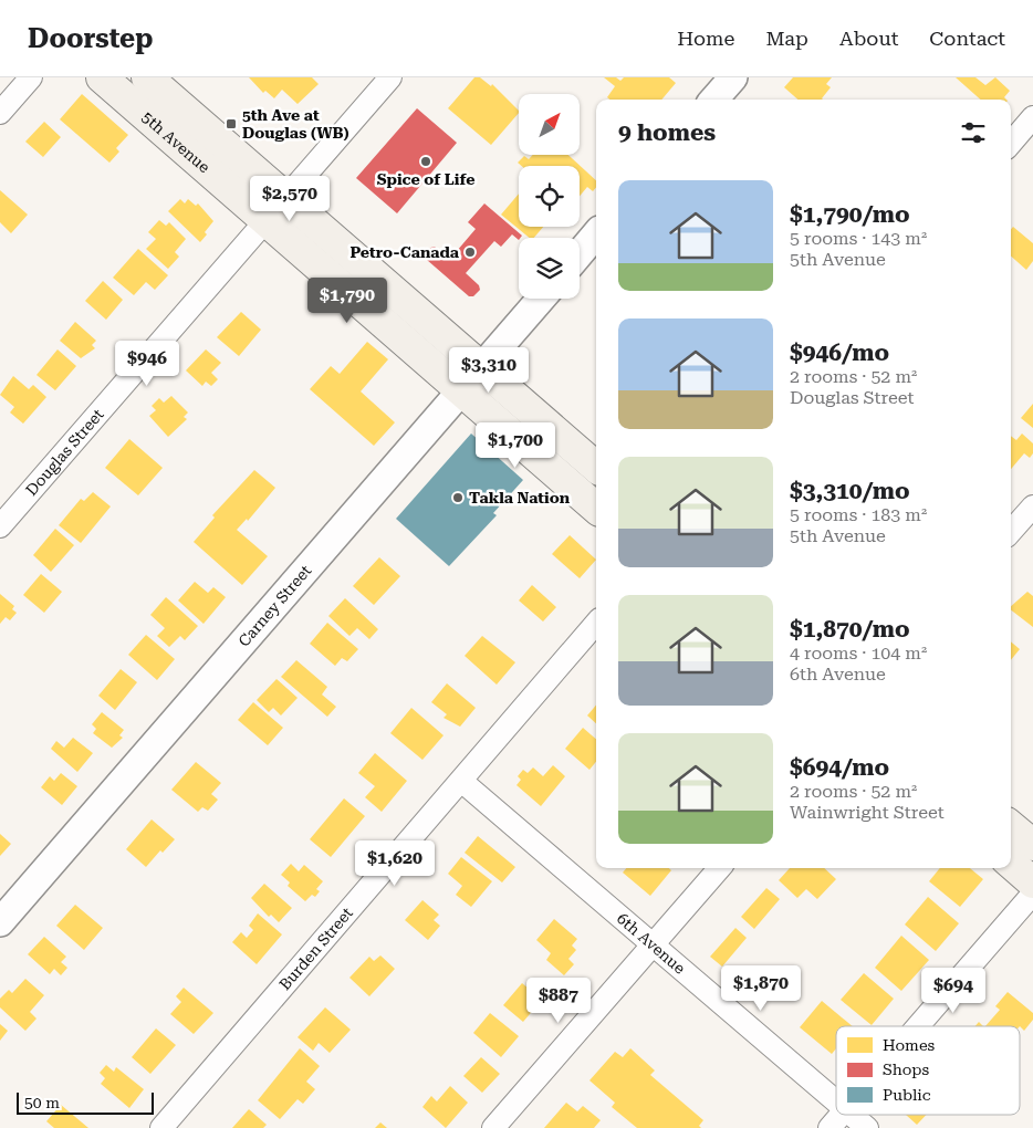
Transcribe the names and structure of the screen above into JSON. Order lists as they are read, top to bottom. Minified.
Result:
{"streets":{"main road":["5th Avenue"],"street":["Douglas Street","Carney Street","6th Avenue","Burden Street"]},"crossings":[["5th Avenue","Douglas Street"],["5th Avenue","Carney Street"],["6th Avenue","Burden Street"]],"places":{"transit":["5th Ave at Douglas (WB)"],"other":["Spice of Life","Petro-Canada","Takla Nation"]},"legend":["Homes","Shops","Public"],"scale_bar":"50 m","north":"top right","page":{"header":"Doorstep","nav":["Home","Map","About","Contact"],"heading":"9 homes","list":[{"name":"$1,790/mo","note":"5 rooms · 143 m² · 5th Avenue"},{"name":"$946/mo","note":"2 rooms · 52 m² · Douglas Street"},{"name":"$3,310/mo","note":"5 rooms · 183 m² · 5th Avenue"},{"name":"$1,870/mo","note":"4 rooms · 104 m² · 6th Avenue"},{"name":"$694/mo","note":"2 rooms · 52 m² · Wainwright Street"}],"price":["$2,570","$1,790","$946","$3,310","$1,700","$1,620","$1,870","$694","$887"],"scale":"50 m"}}
